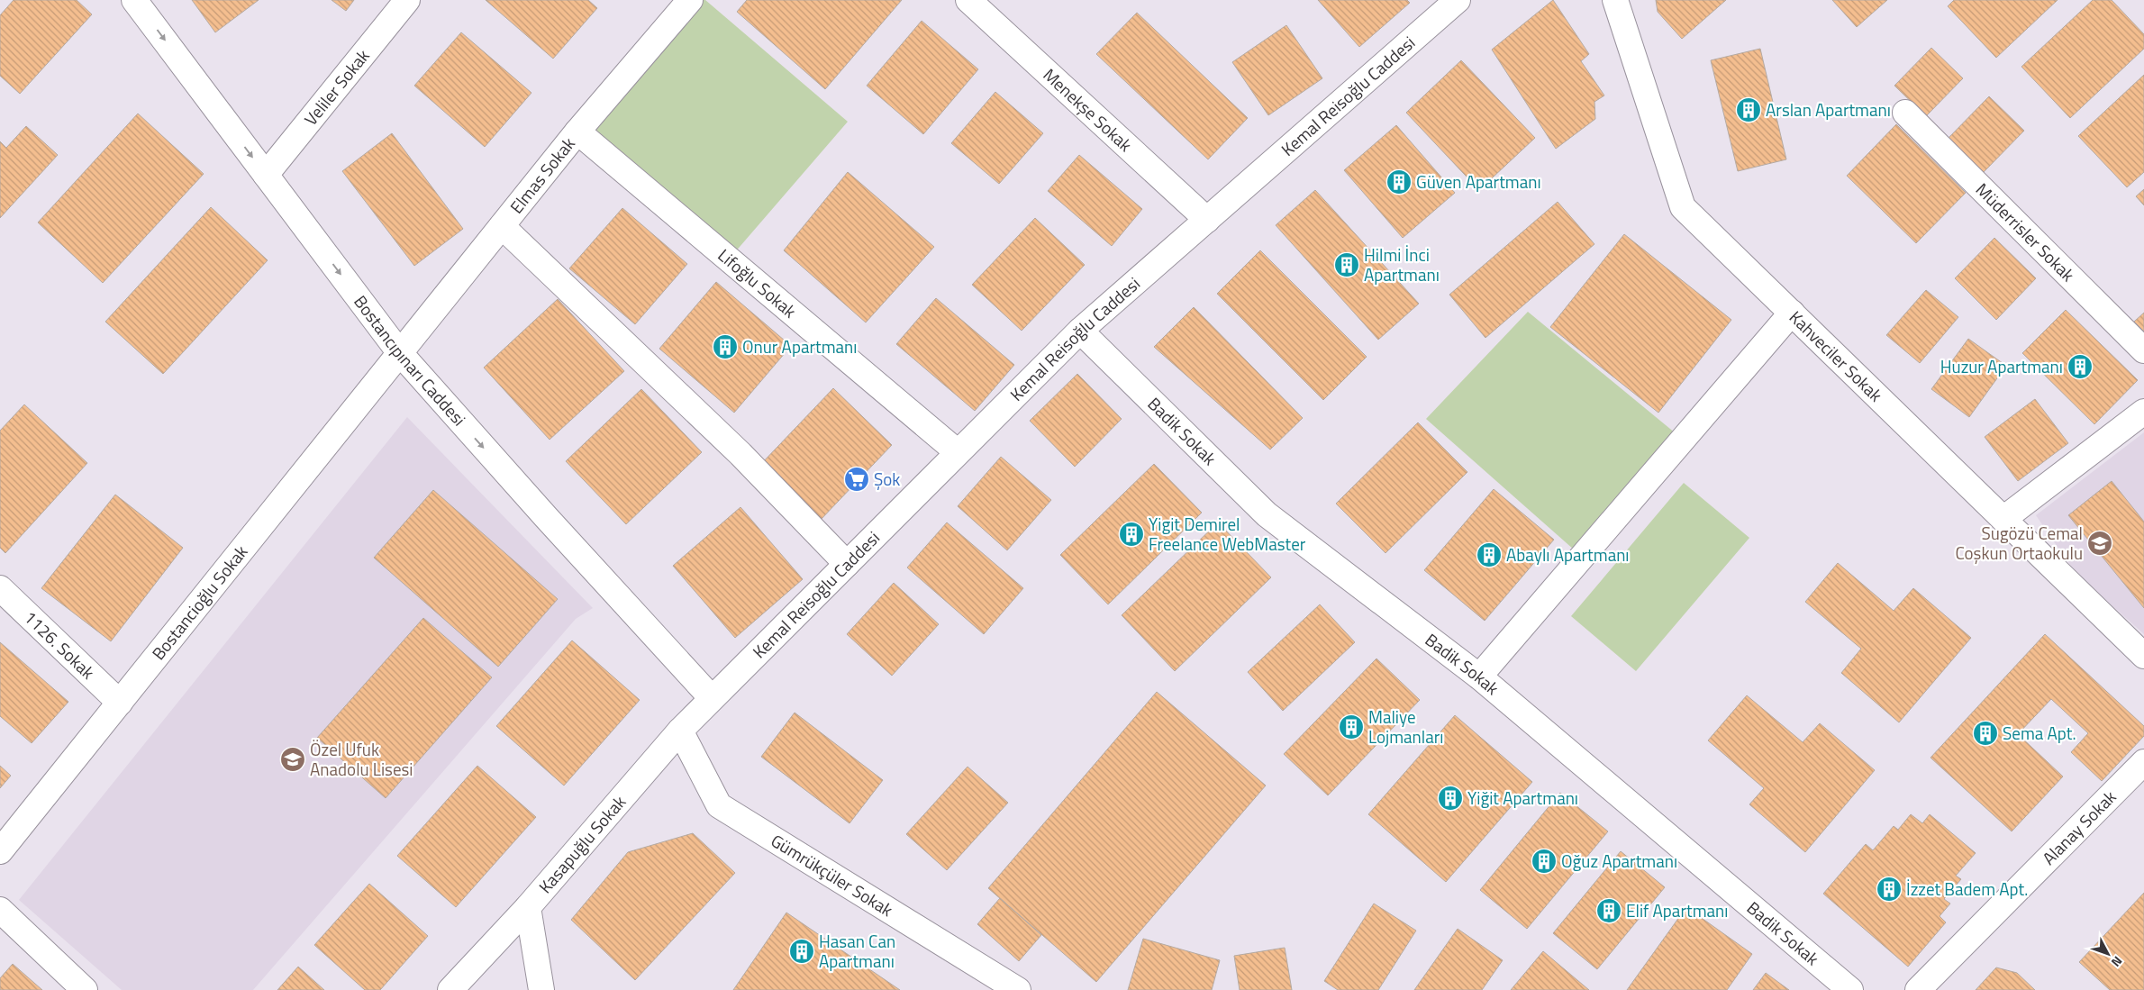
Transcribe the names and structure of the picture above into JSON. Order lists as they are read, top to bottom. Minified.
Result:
{"streets":{"street":["Veliler Sokak","Kemal Reisoğlu Caddesi","Menekşe Sokak","Elmas Sokak","Müderrisler Sokak","Lifoğlu Sokak","Kahveciler Sokak","Bostancıpınarı Caddesi","Badik Sokak","Bostancioğlu Sokak","1126. Sokak","Alanay Sokak","Kasapuğlu Sokak","Gümrükçüler Sokak"]},"crossings":[["Veliler Sokak","Bostancıpınarı Caddesi"],["Kemal Reisoğlu Caddesi","Menekşe Sokak"],["Kemal Reisoğlu Caddesi","Lifoğlu Sokak"],["Kemal Reisoğlu Caddesi","Bostancıpınarı Caddesi"],["Kemal Reisoğlu Caddesi","Badik Sokak"],["Kemal Reisoğlu Caddesi","Kasapuğlu Sokak"],["Elmas Sokak","Lifoğlu Sokak"],["Elmas Sokak","Bostancıpınarı Caddesi"],["Elmas Sokak","Bostancioğlu Sokak"],["Bostancıpınarı Caddesi","Bostancioğlu Sokak"],["Bostancıpınarı Caddesi","Kasapuğlu Sokak"],["Bostancioğlu Sokak","1126. Sokak"],["Kasapuğlu Sokak","Gümrükçüler Sokak"]],"places":{"building":["Arslan Apartmanı","Güven Apartmanı","Hilmi İnci Apartmanı","Onur Apartmanı","Huzur Apartmanı","Yigit Demirel Freelance WebMaster","Abaylı Apartmanı","Maliye Lojmanları","Sema Apt.","Yiğit Apartmanı","Oğuz Apartmanı","İzzet Badem Apt.","Elif Apartmanı","Hasan Can Apartmanı"],"supermarket":["Şok"],"school or university":["Sugözü Cemal Coşkun Ortaokulu","Özel Ufuk Anadolu Lisesi"]},"north":"bottom right"}
